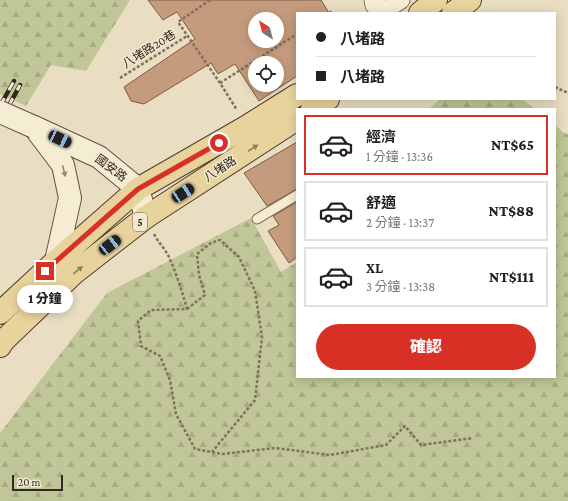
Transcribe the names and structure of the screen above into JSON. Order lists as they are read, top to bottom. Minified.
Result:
{"streets":{"main road":["八堵路","5"],"street":["國安路"],"path":["八堵路20巷"]},"crossings":[["八堵路20巷","八堵路"],["國安路","八堵路"]],"scale_bar":"20 m","north":"top left","page":{"banner":["八堵路","八堵路"],"list":[{"name":"經濟","note":"1 分鐘 · 13:36","value":"NT$65"},{"name":"舒適","note":"2 分鐘 · 13:37","value":"NT$88"},{"name":"XL","note":"3 分鐘 · 13:38","value":"NT$111"}],"bubble":"1 分鐘","buttons":"確認","scale":"20 m"}}
